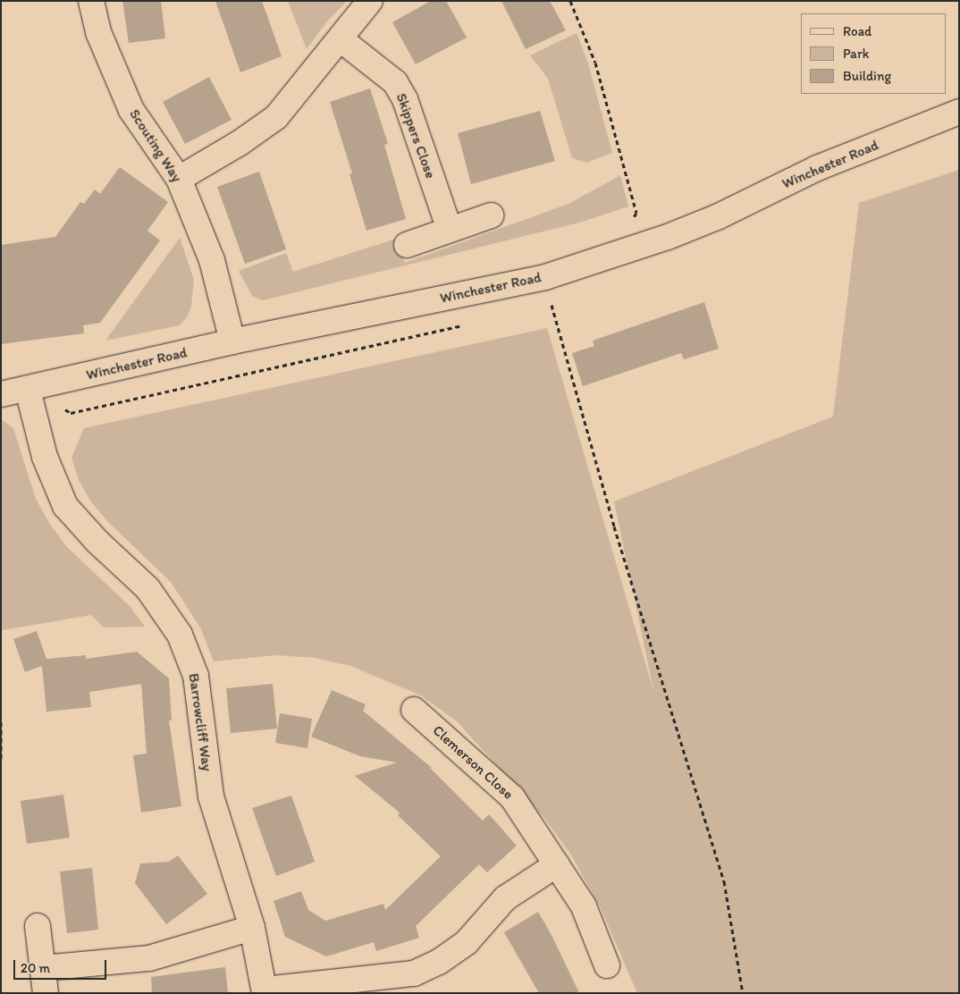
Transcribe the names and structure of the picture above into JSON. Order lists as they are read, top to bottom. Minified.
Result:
{"streets":{"street":["Skippers Close","Scouting Way","Winchester Road","Barrowcliff Way","Clemerson Close"]},"crossings":[["Scouting Way","Winchester Road"],["Winchester Road","Barrowcliff Way"]],"legend":["Road","Park","Building"],"scale_bar":"20 m"}
